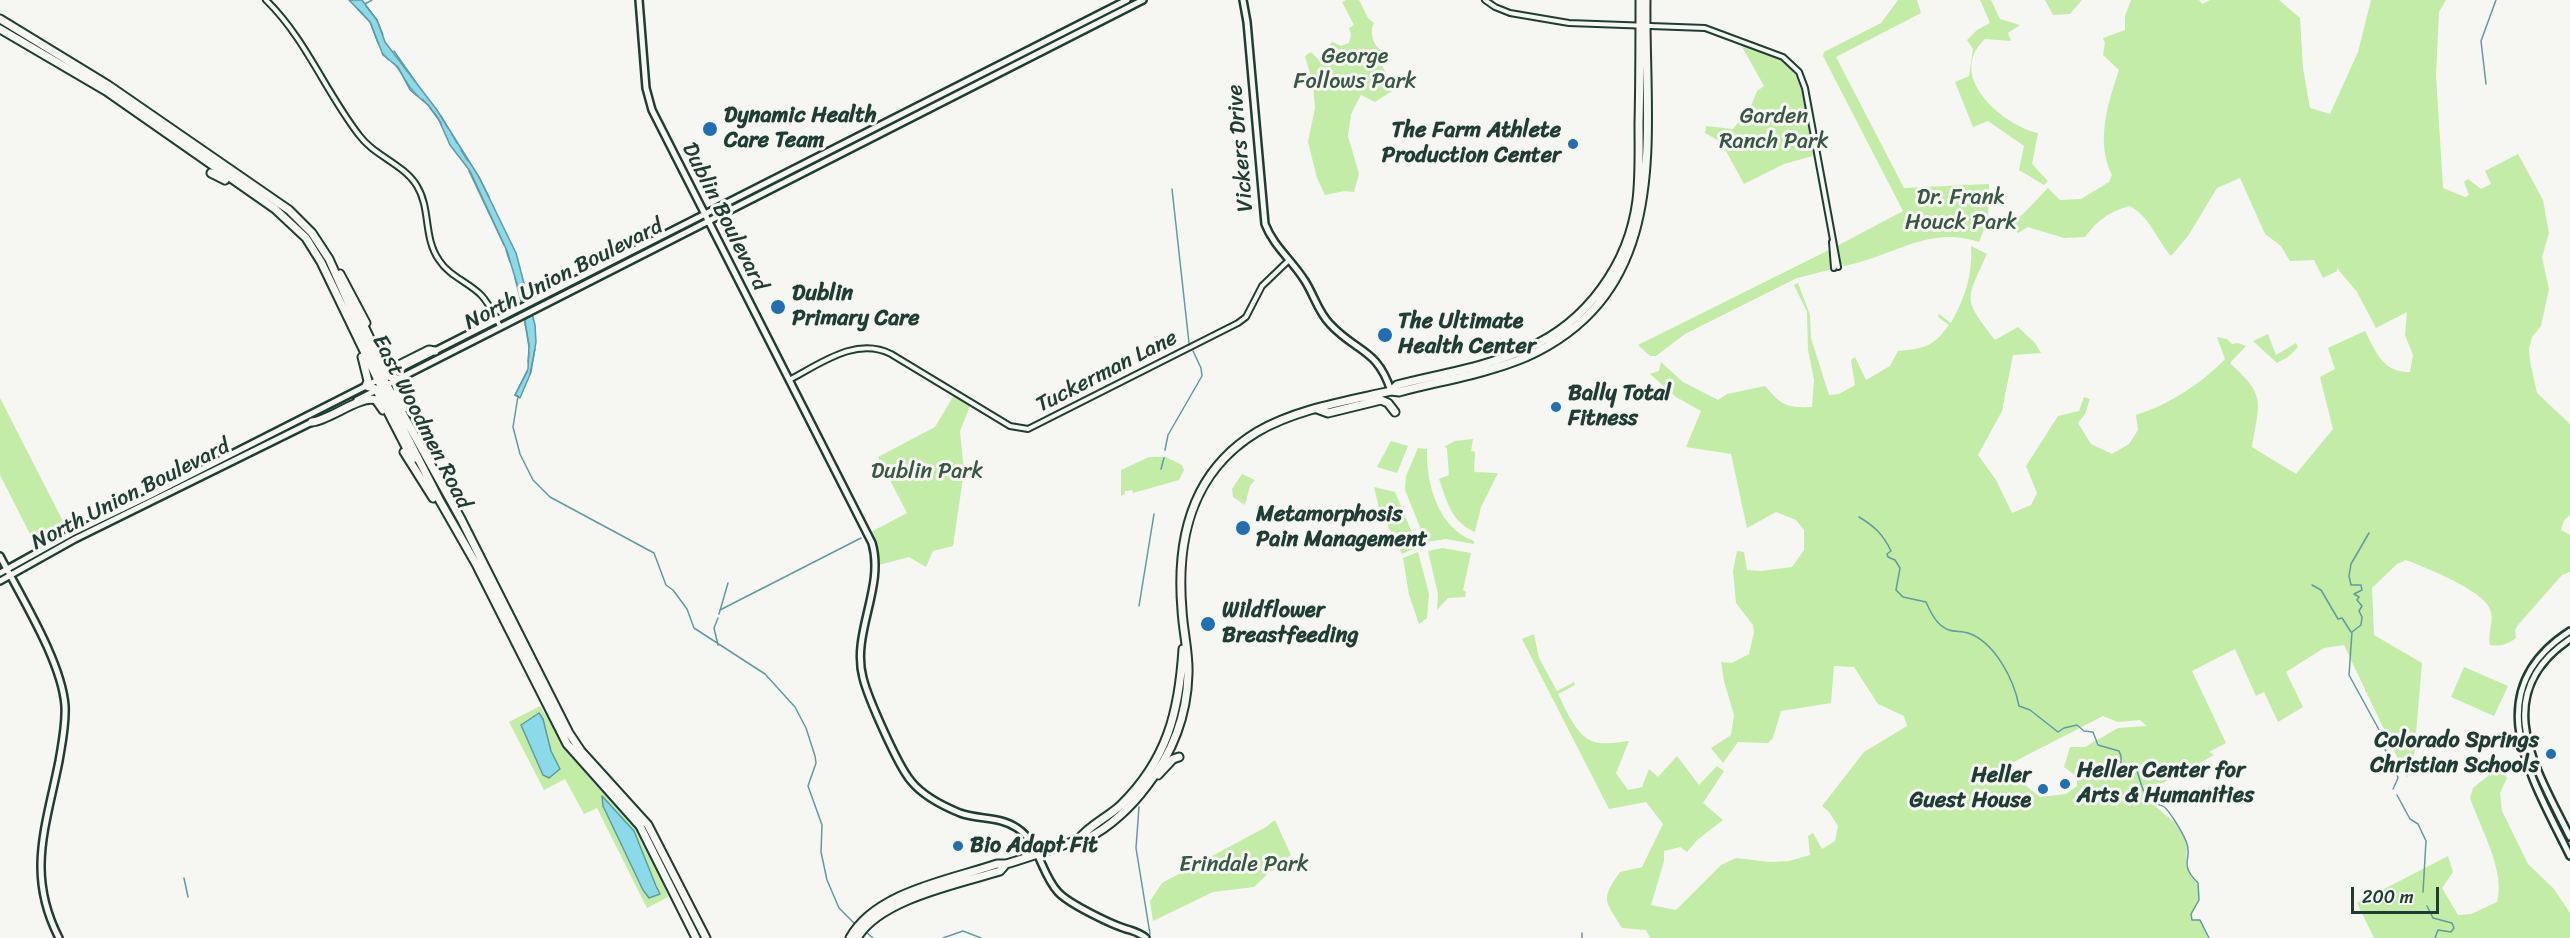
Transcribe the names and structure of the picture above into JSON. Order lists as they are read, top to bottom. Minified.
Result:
{"streets":{"highway":["East Woodmen Road"],"main road":["Vickers Drive","Dublin Boulevard","North Union Boulevard"],"street":["Tuckerman Lane"]},"crossings":[["Vickers Drive","Tuckerman Lane"],["Dublin Boulevard","North Union Boulevard"],["Dublin Boulevard","Tuckerman Lane"],["North Union Boulevard","East Woodmen Road"]],"parks":["George Follows Park","Garden Ranch Park","Dr. Frank Houck Park","Dublin Park","Erindale Park"],"places":["Dynamic Health Care Team","The Farm Athlete Production Center","Dublin Primary Care","The Ultimate Health Center","Bally Total Fitness","Metamorphosis Pain Management","Wildflower Breastfeeding","Colorado Springs Christian Schools","Heller Center for Arts & Humanities","Heller Guest House","Bio Adapt Fit"],"scale_bar":"200 m"}
